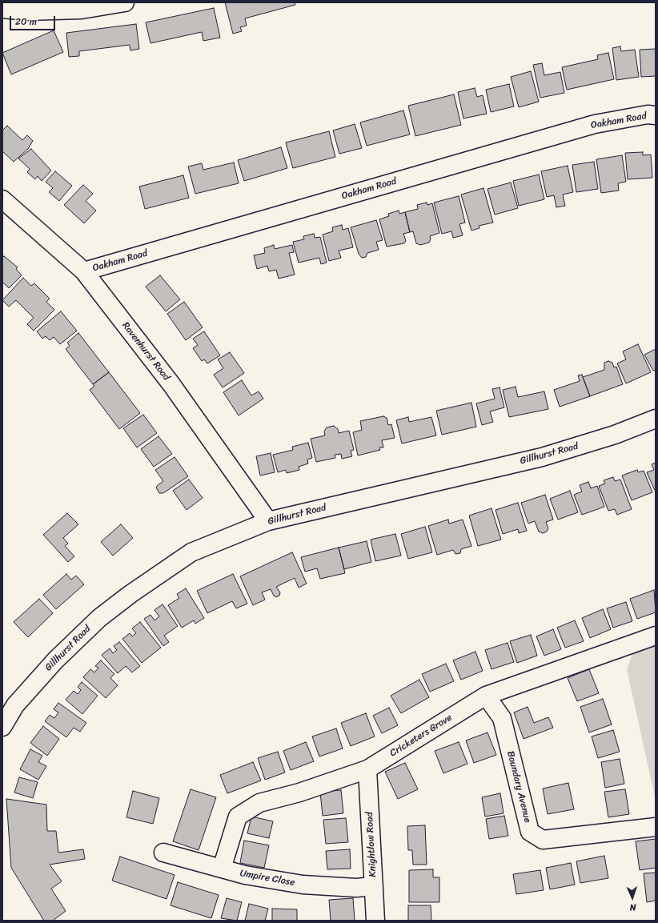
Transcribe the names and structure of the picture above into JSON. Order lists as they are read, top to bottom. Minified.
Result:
{"streets":{"street":["Oakham Road","Ravenhurst Road","Gillhurst Road","Cricketers Grove","Boundary Avenue","Knightlow Road","Umpire Close"]},"crossings":[["Oakham Road","Ravenhurst Road"],["Ravenhurst Road","Gillhurst Road"],["Cricketers Grove","Boundary Avenue"],["Cricketers Grove","Knightlow Road"],["Cricketers Grove","Umpire Close"],["Knightlow Road","Umpire Close"]],"scale_bar":"20 m","north":"bottom"}
